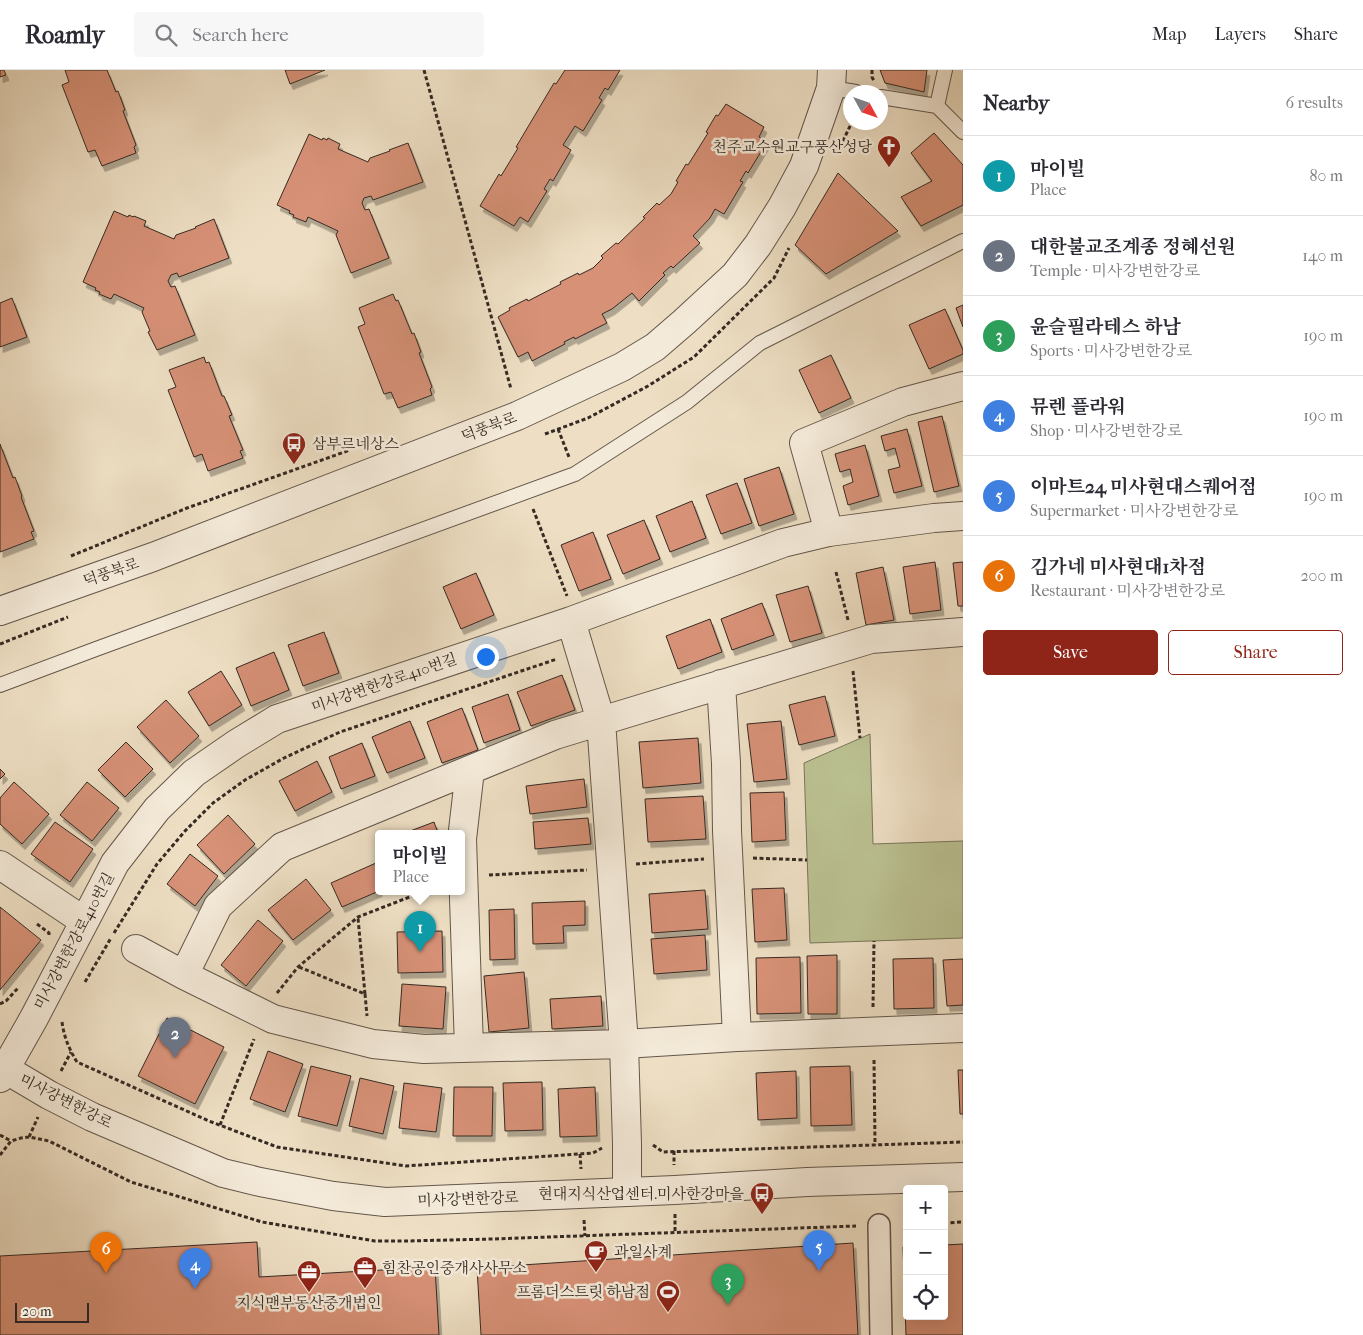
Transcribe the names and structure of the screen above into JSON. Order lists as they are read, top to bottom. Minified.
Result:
{"streets":{"street":["덕풍북로","미사강변한강로410번길","미사강변한강로"]},"crossings":[["미사강변한강로410번길","미사강변한강로"]],"places":{"church":["천주교수원교구풍산성당"],"bus stop":["삼부르네상스","현대지식산업센터.미사한강마을"],"cafe":["과일사계"],"office":["힘찬공인중개사사무소","지식맨부동산중개법인"],"sports":["프롬더스트릿 하남점"]},"scale_bar":"20 m","north":"bottom right","page":{"header":"Roamly","search":"Search here","nav":["Map","Layers","Share"],"heading":["Nearby","6 results"],"list":[{"mark":"1","name":"마이빌","note":"Place","value":"80 m"},{"mark":"2","name":"대한불교조계종 정혜선원","note":"Temple · 미사강변한강로","value":"140 m"},{"mark":"3","name":"윤슬필라테스 하남","note":"Sports · 미사강변한강로","value":"190 m"},{"mark":"4","name":"뮤렌 플라워","note":"Shop · 미사강변한강로","value":"190 m"},{"mark":"5","name":"이마트24 미사현대스퀘어점","note":"Supermarket · 미사강변한강로","value":"190 m"},{"mark":"6","name":"김가네 미사현대1차점","note":"Restaurant · 미사강변한강로","value":"200 m"}],"buttons":["Save","Share"],"popup":["마이빌","Place"],"pins":["1","2","5","6","4","3"],"map_buttons":["+","−"],"scale":"20 m"}}
